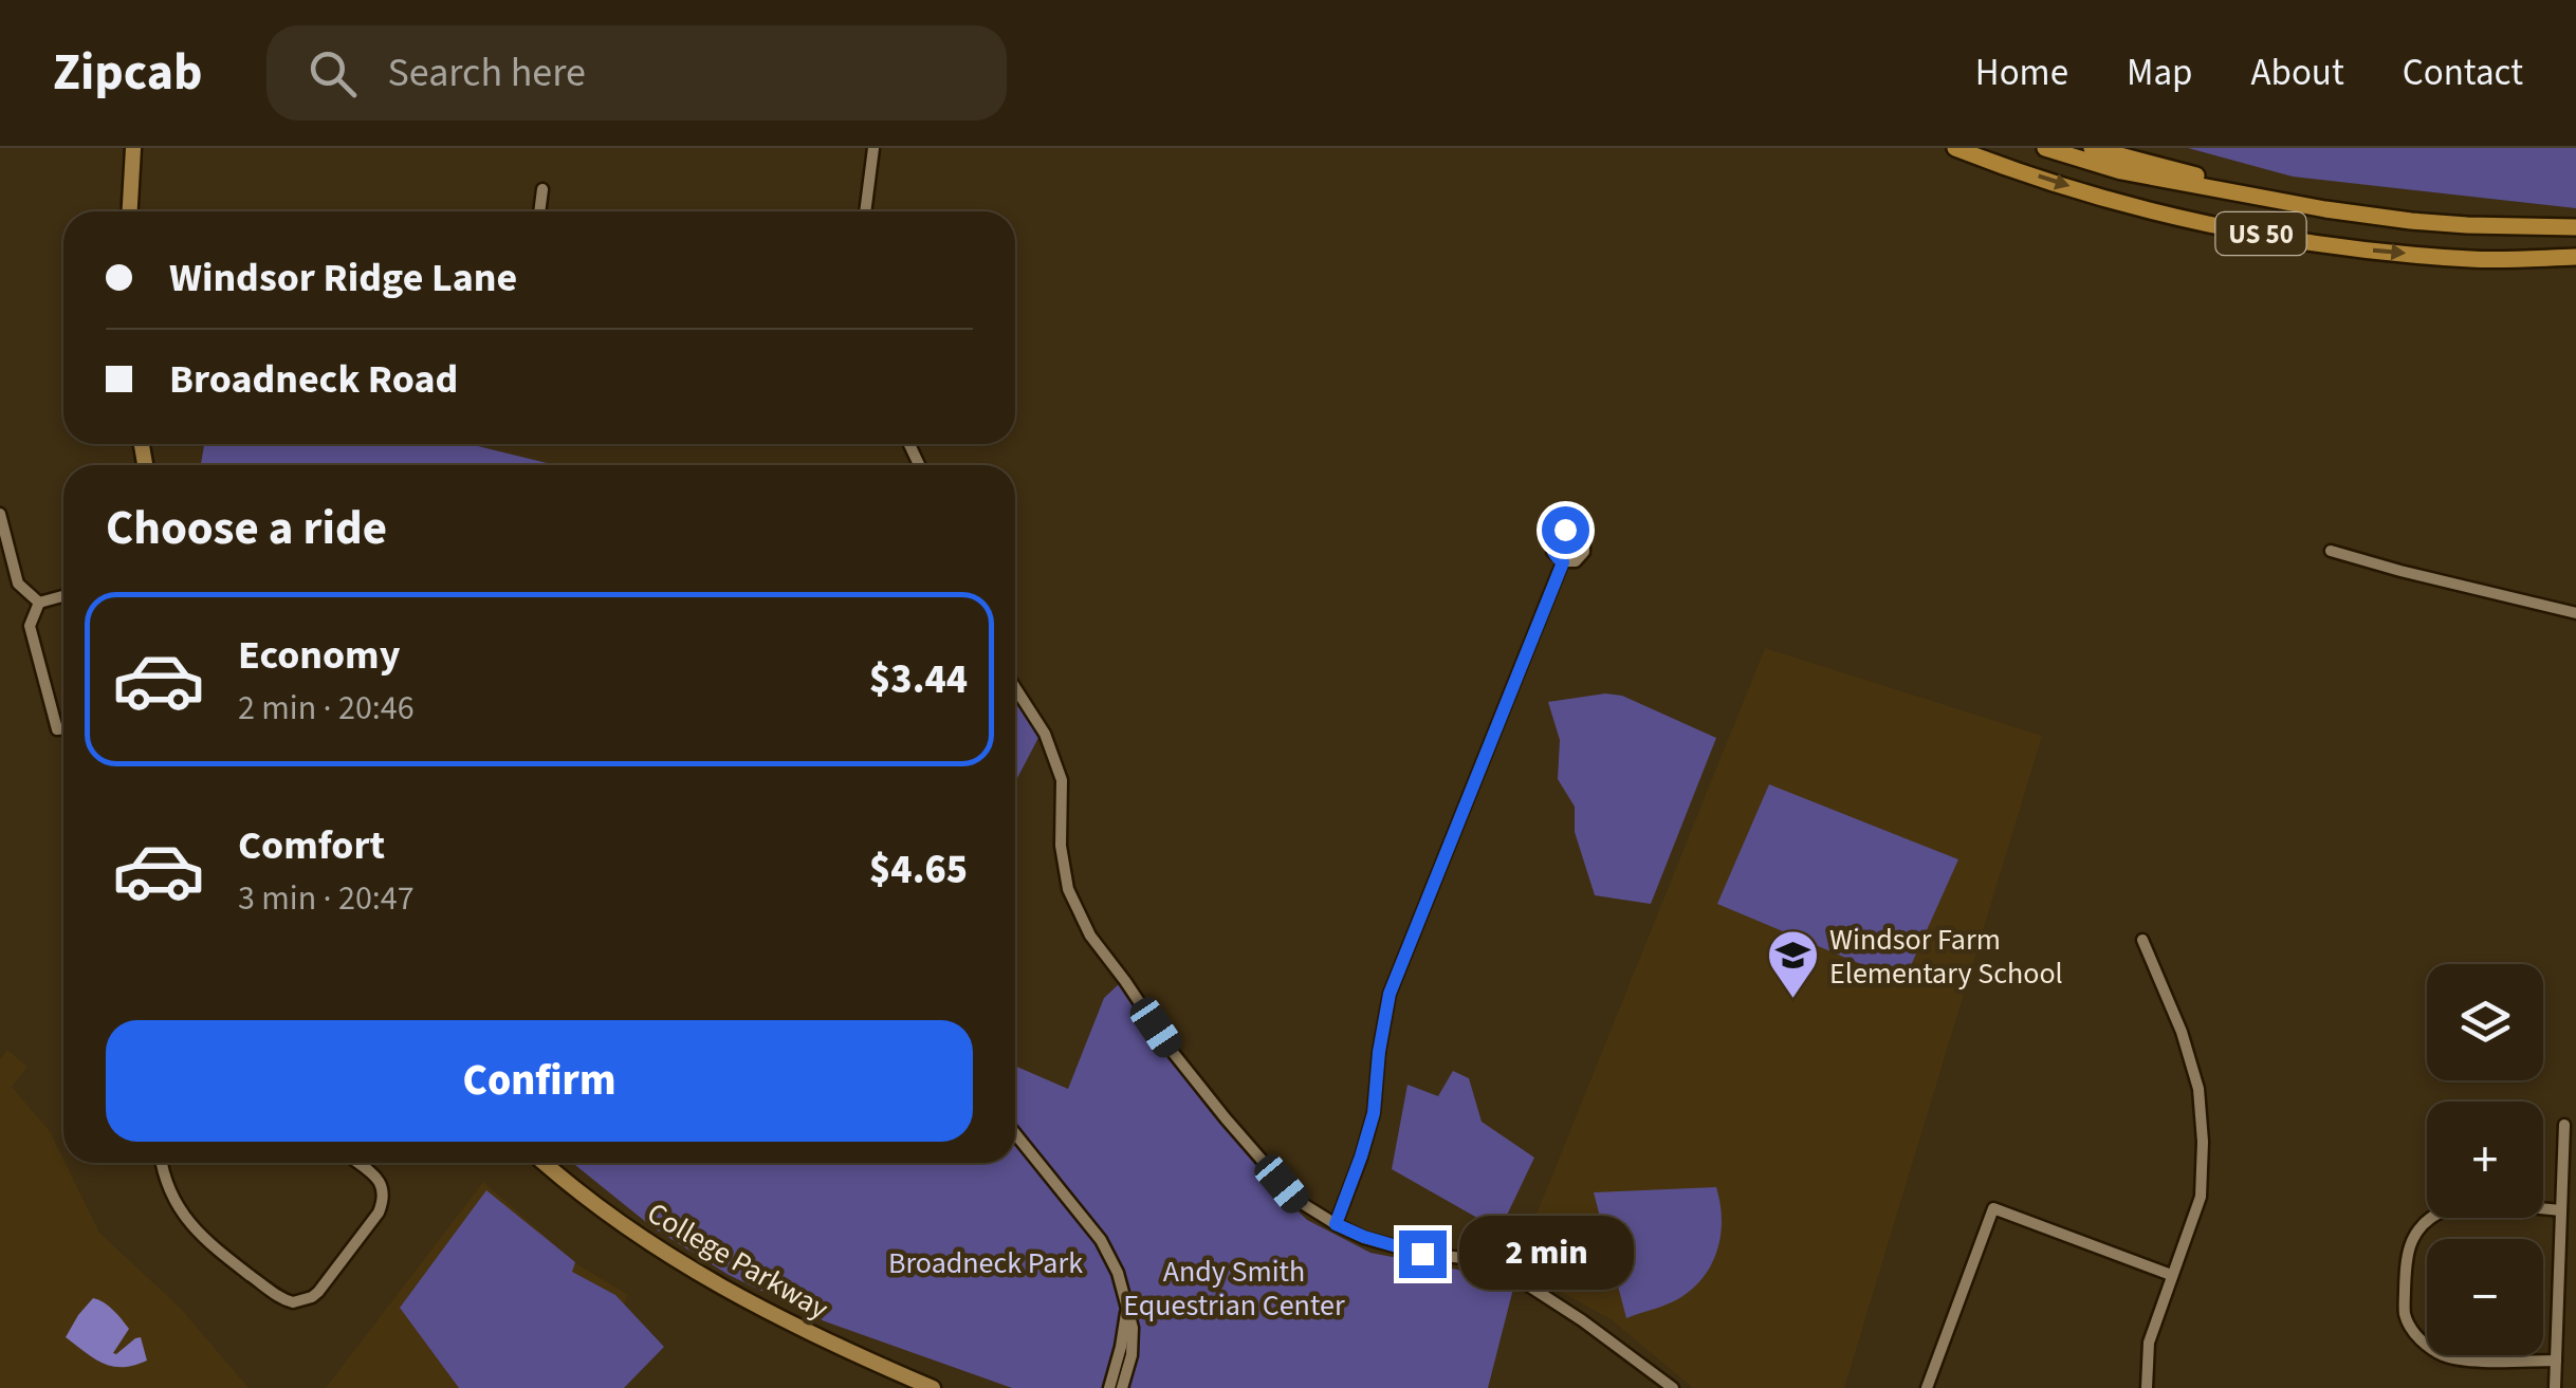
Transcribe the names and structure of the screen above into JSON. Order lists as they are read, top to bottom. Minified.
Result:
{"streets":{"highway":["US 50"],"main road":["College Parkway"]},"parks":["Broadneck Park","Andy Smith Equestrian Center"],"places":{"school or university":["Windsor Farm Elementary School"]},"page":{"header":"Zipcab","search":"Search here","nav":["Home","Map","About","Contact"],"banner":["Windsor Ridge Lane","Broadneck Road"],"heading":"Choose a ride","list":[{"name":"Economy","note":"2 min · 20:46","value":"$3.44"},{"name":"Comfort","note":"3 min · 20:47","value":"$4.65"}],"map_buttons":["+","−"],"buttons":"Confirm","bubble":"2 min"}}
